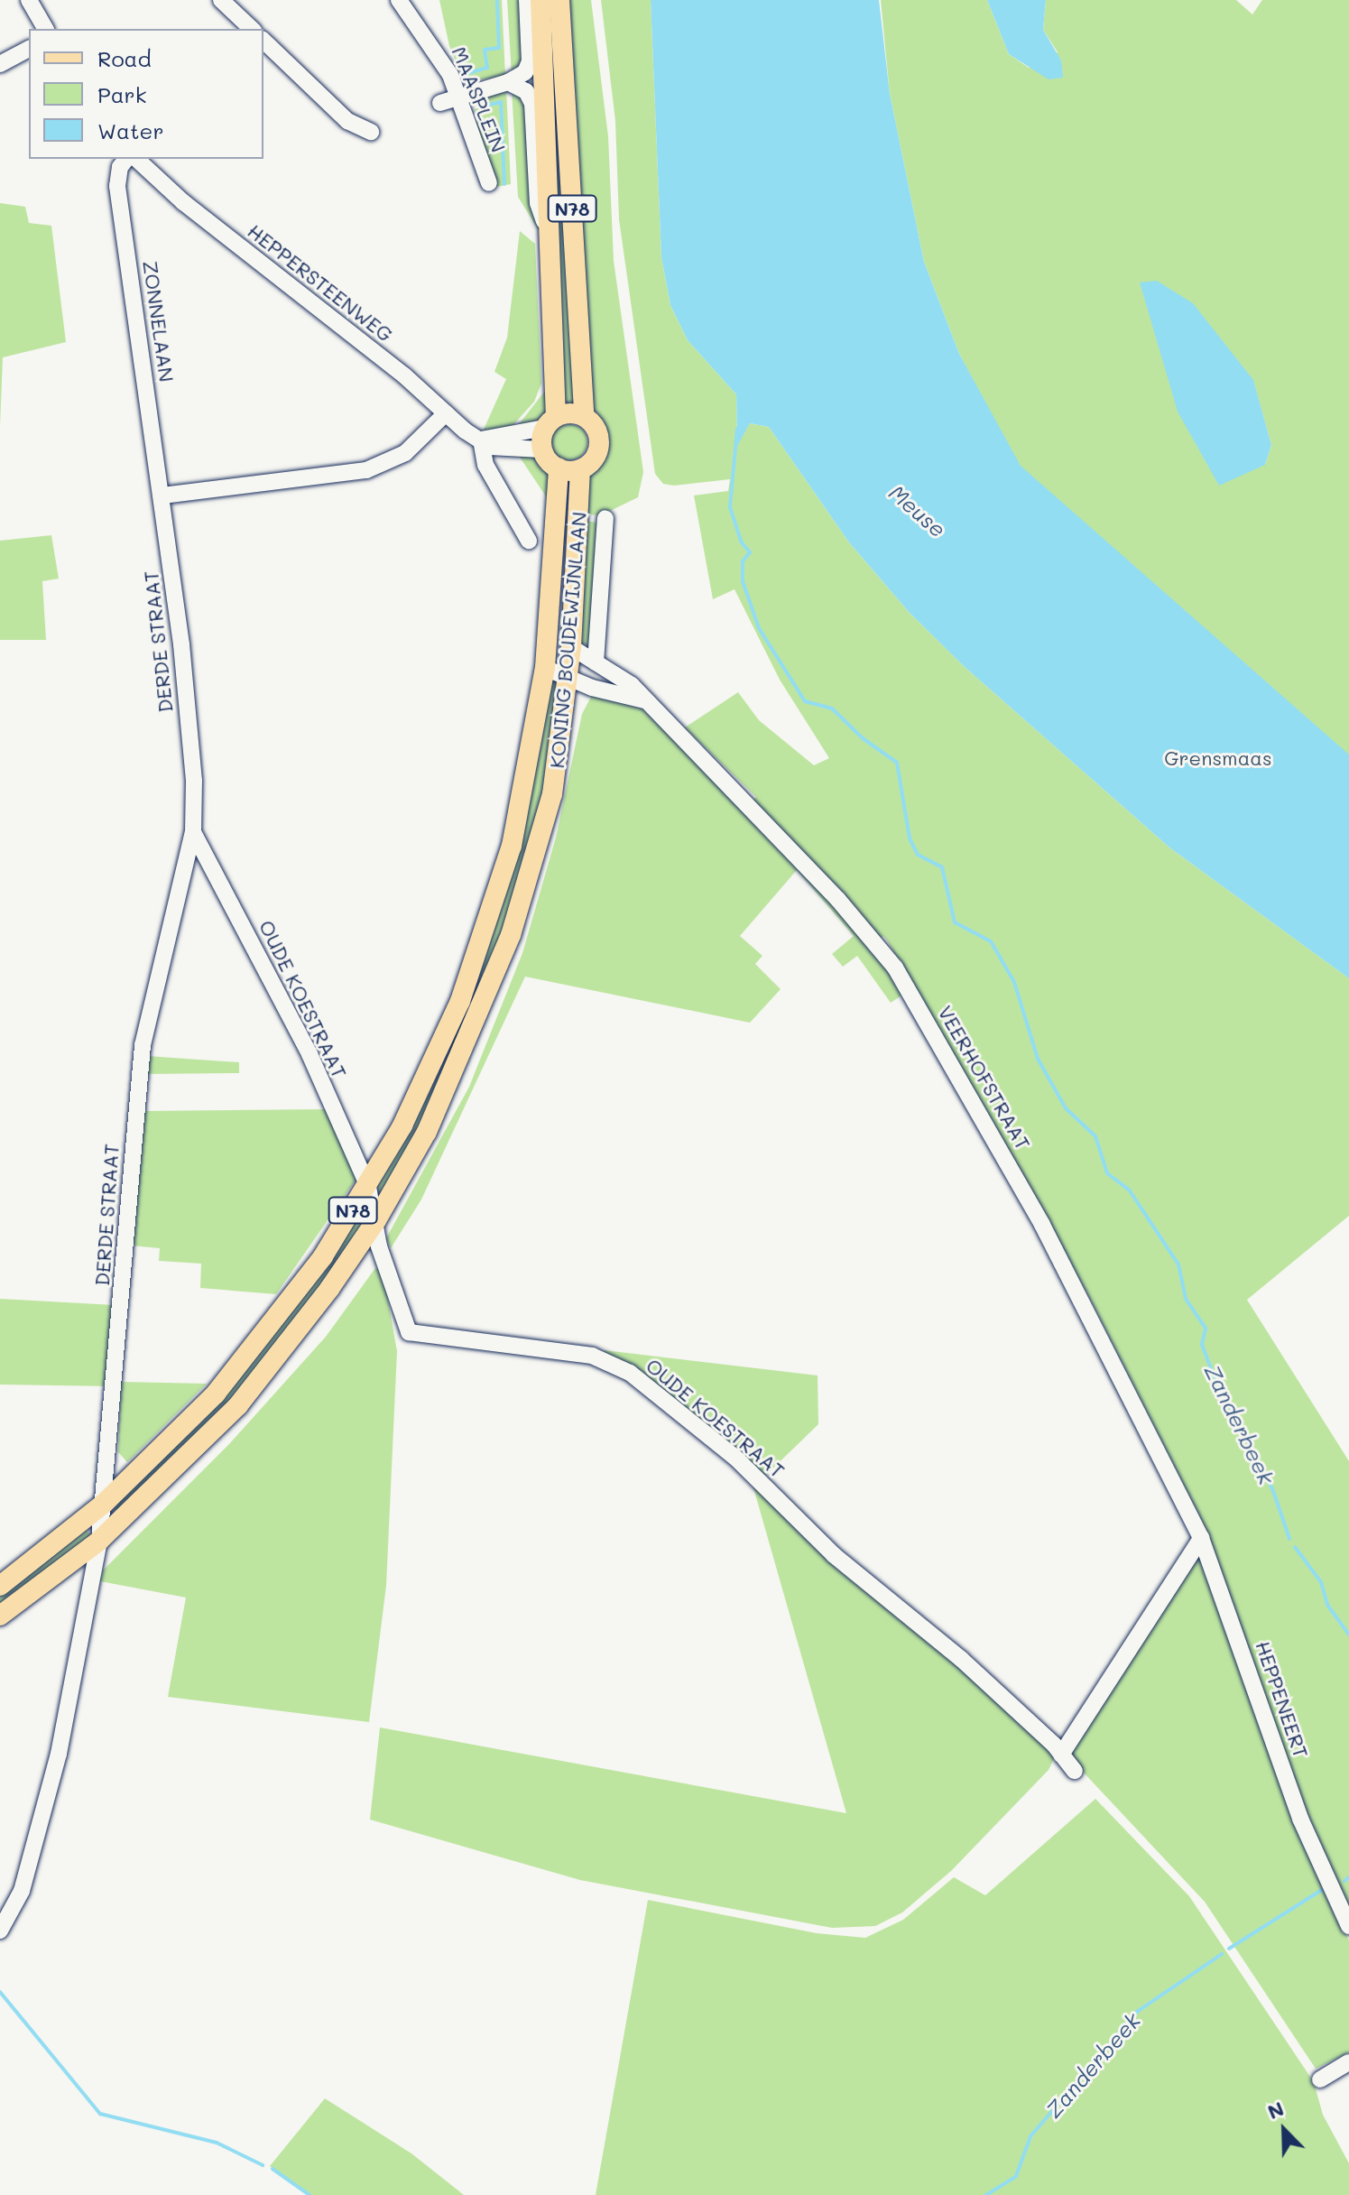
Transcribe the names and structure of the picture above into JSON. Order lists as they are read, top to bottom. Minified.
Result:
{"streets":{"main road":["N78","KONING BOUDEWIJNLAAN"],"street":["MAASPLEIN","HEPPERSTEENWEG","ZONNELAAN","DERDE STRAAT","OUDE KOESTRAAT","VEERHOFSTRAAT","HEPPENEERT"]},"crossings":[["N78","HEPPERSTEENWEG"],["N78","KONING BOUDEWIJNLAAN"],["HEPPERSTEENWEG","KONING BOUDEWIJNLAAN"],["ZONNELAAN","DERDE STRAAT"],["KONING BOUDEWIJNLAAN","DERDE STRAAT"],["KONING BOUDEWIJNLAAN","OUDE KOESTRAAT"],["KONING BOUDEWIJNLAAN","VEERHOFSTRAAT"],["DERDE STRAAT","OUDE KOESTRAAT"],["VEERHOFSTRAAT","HEPPENEERT"]],"water":["Meuse","Zanderbeek"],"parks":["Grensmaas"],"legend":["Road","Park","Water"],"north":"top left"}
